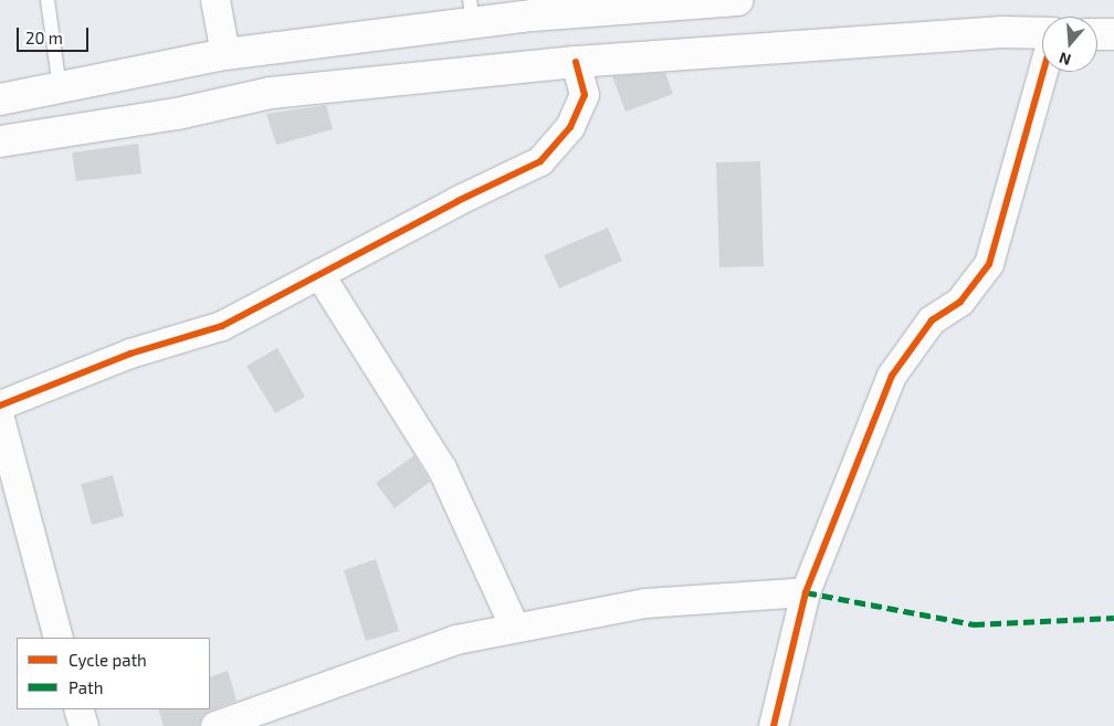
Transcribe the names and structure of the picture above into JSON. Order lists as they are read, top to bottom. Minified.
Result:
{"legend":["Cycle path","Path"],"scale_bar":"20 m","north":"bottom"}
